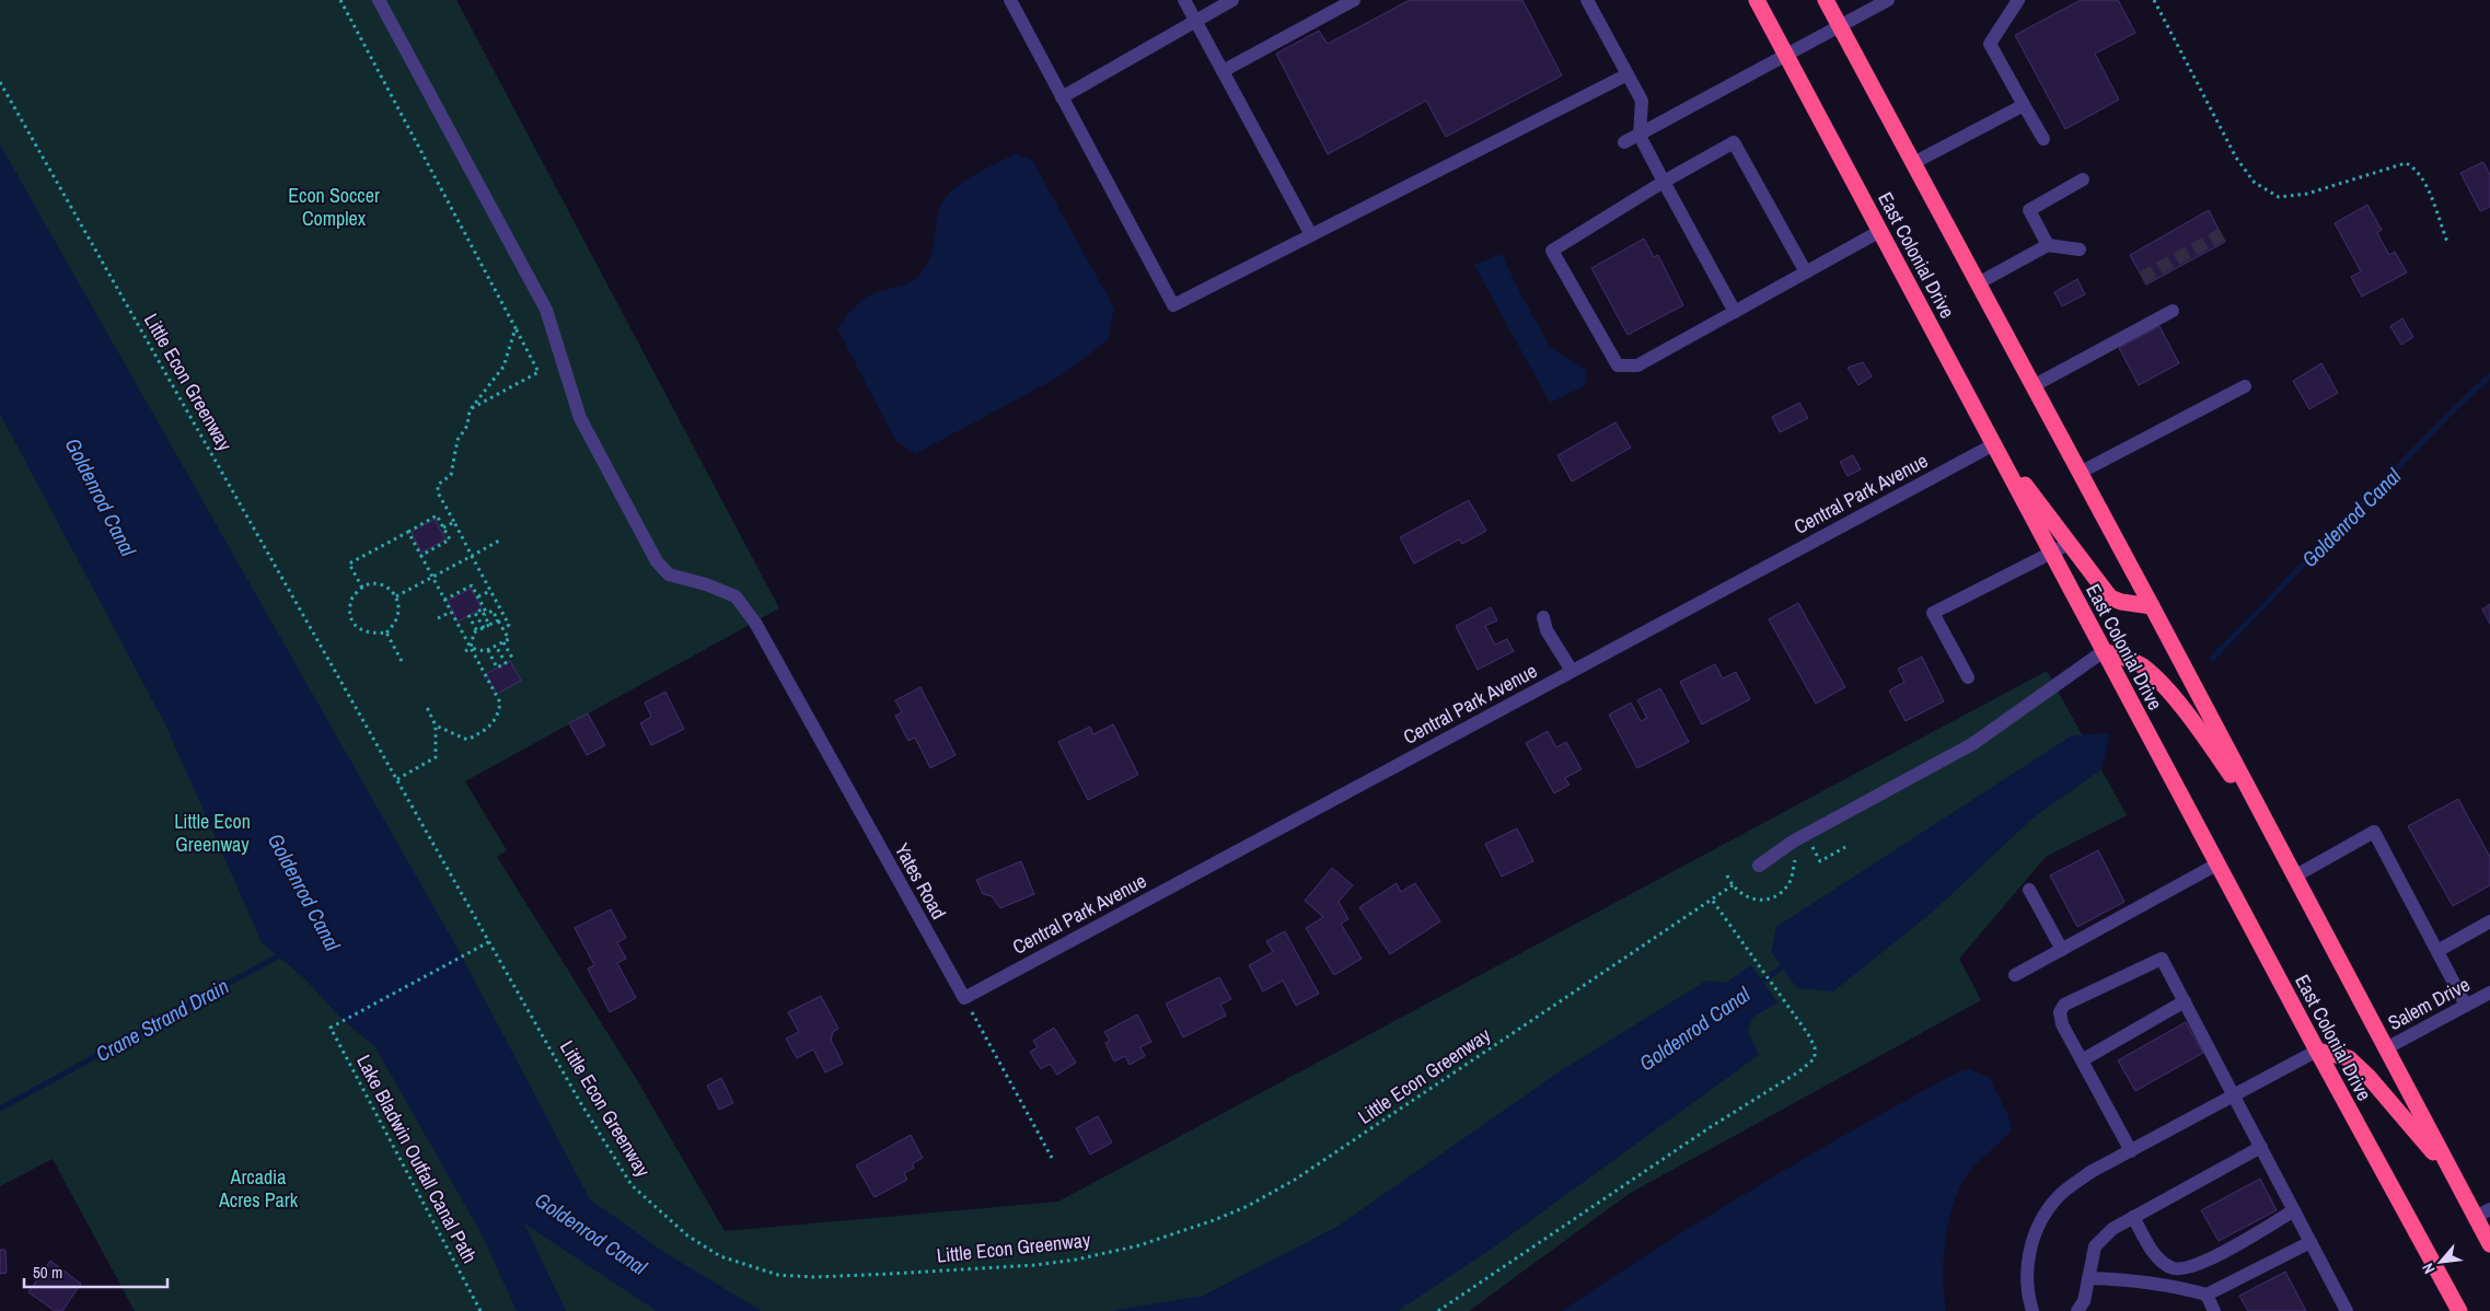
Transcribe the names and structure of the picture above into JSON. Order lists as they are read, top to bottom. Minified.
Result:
{"streets":{"highway":["East Colonial Drive"],"street":["Central Park Avenue","Yates Road","Salem Drive"],"path":["Little Econ Greenway","Lake Bladwin Outfall Canal Path"]},"crossings":[["East Colonial Drive","Central Park Avenue"],["East Colonial Drive","Salem Drive"],["Little Econ Greenway","Lake Bladwin Outfall Canal Path"],["Central Park Avenue","Yates Road"]],"water":["Goldenrod Canal","Crane Strand Drain"],"parks":["Econ Soccer Complex","Little Econ Greenway","Arcadia Acres Park"],"scale_bar":"50 m","north":"bottom left"}
